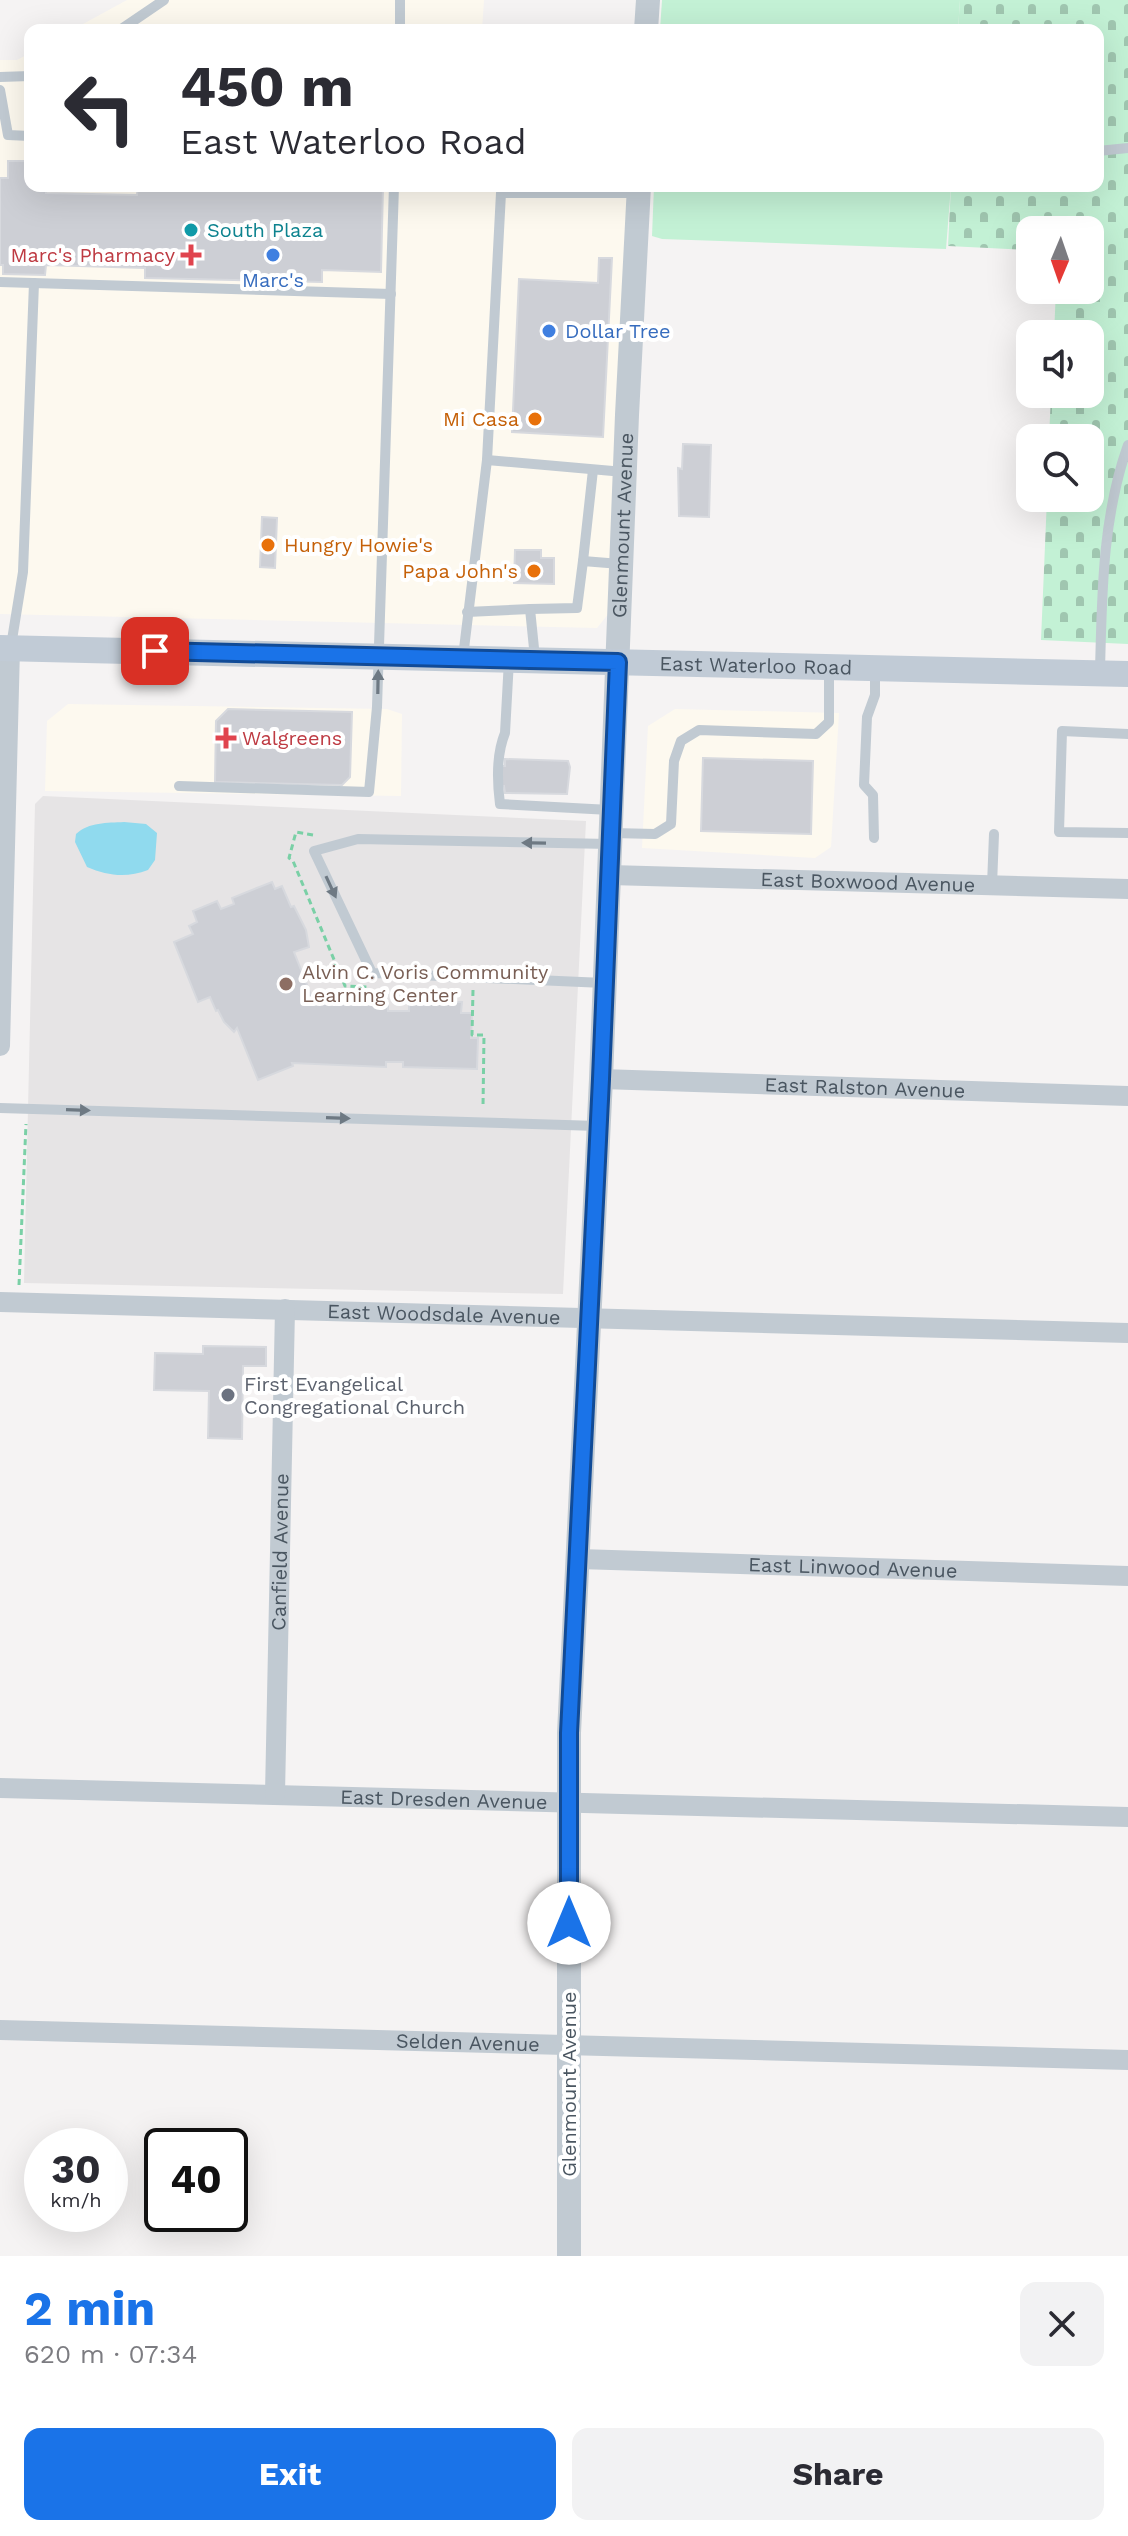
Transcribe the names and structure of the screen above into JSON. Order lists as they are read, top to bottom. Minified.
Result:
{"streets":{"main road":["East Waterloo Road"],"street":["Glenmount Avenue","East Boxwood Avenue","East Ralston Avenue","East Woodsdale Avenue","Canfield Avenue","East Linwood Avenue","East Dresden Avenue","Selden Avenue"]},"crossings":[["Glenmount Avenue","East Waterloo Road"],["Glenmount Avenue","East Boxwood Avenue"],["Glenmount Avenue","East Ralston Avenue"],["Glenmount Avenue","East Woodsdale Avenue"],["Glenmount Avenue","East Linwood Avenue"],["Glenmount Avenue","East Dresden Avenue"],["Glenmount Avenue","Selden Avenue"],["East Woodsdale Avenue","Canfield Avenue"],["Canfield Avenue","East Dresden Avenue"]],"places":{"other":["South Plaza","Marc's","Dollar Tree","Mi Casa","Hungry Howie's","Papa John's","Alvin C. Voris Community Learning Center","First Evangelical Congregational Church"],"health":["Marc's Pharmacy","Walgreens"]},"north":"bottom","page":{"turn":["450 m","East Waterloo Road"],"speed":"30 km/h","limit":"40","heading":["2 min","620 m · 07:34"],"buttons":["Exit","Share"]}}
